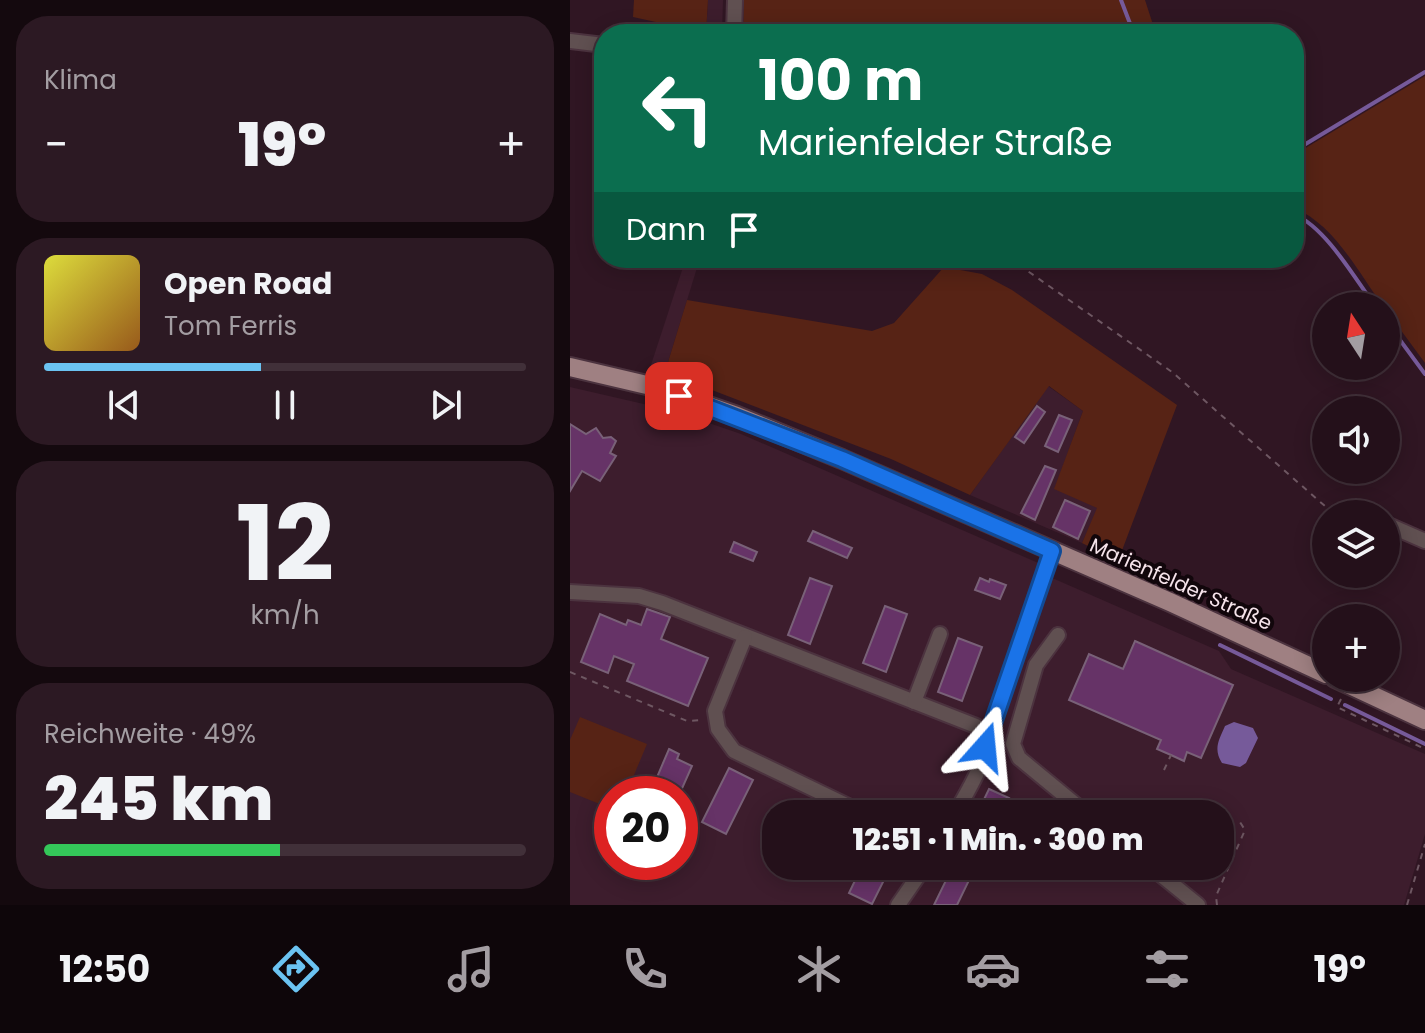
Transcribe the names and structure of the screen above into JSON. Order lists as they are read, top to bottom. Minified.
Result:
{"streets":{"main road":["Marienfelder Straße"]},"north":"top","page":{"tile":["Klima",["12","km/h"],["Reichweite · 49%","245 km"]],"turn":["100 m","Marienfelder Straße"],"heat":["−","19°","+"],"then":"Dann","song":["Open Road","Tom Ferris"],"map_buttons":"+","limit":"20","trip":"12:51 · 1 Min. · 300 m","tabs":["12:50","19°"]}}
